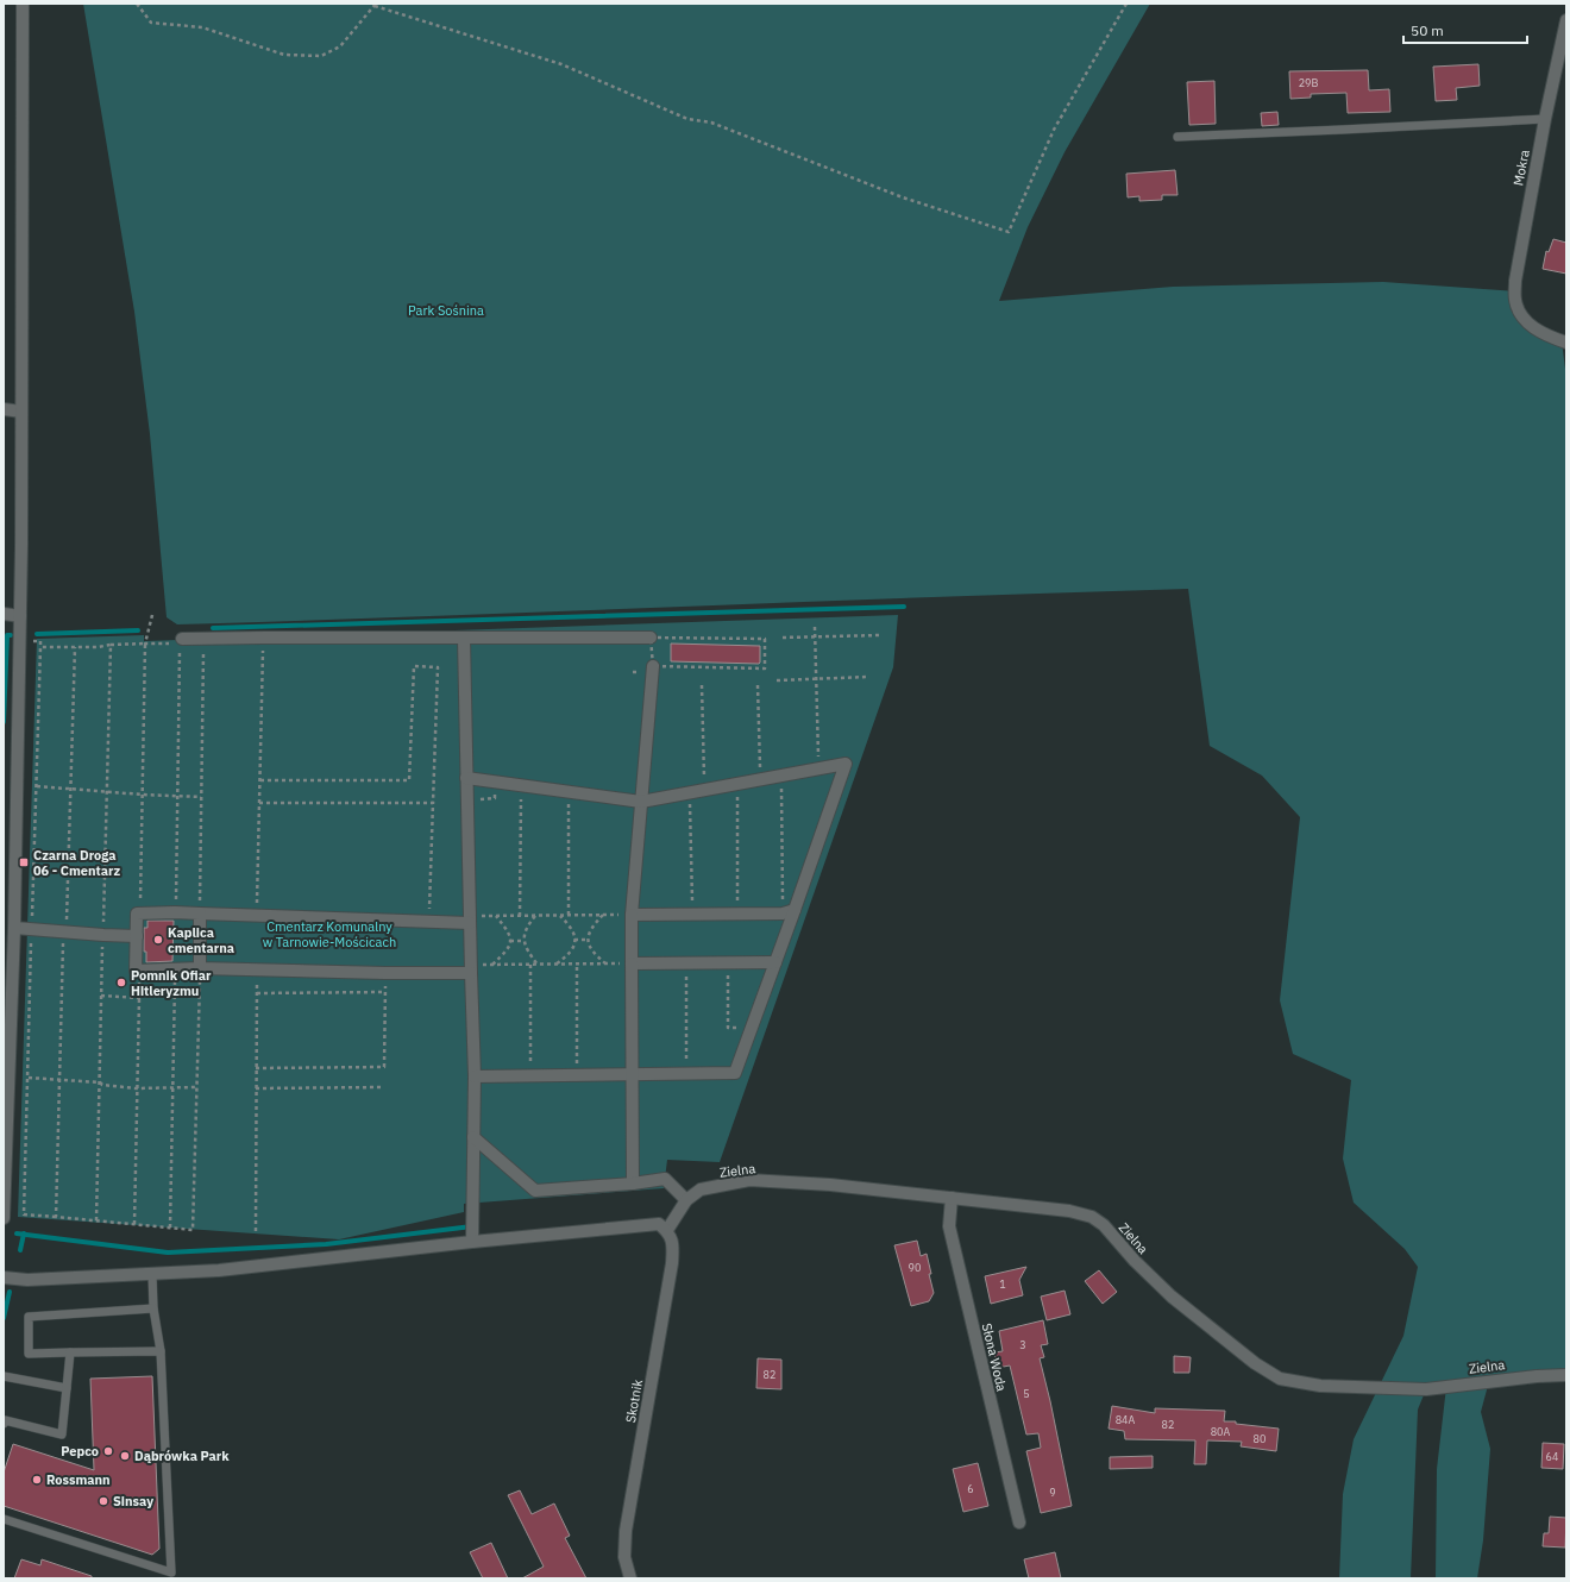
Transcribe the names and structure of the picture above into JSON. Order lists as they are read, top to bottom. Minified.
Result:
{"streets":{"street":["Mokra","Zielna","Słona Woda","Skotnik"]},"crossings":[["Zielna","Słona Woda"],["Zielna","Skotnik"]],"parks":["Park Sośnina","Cmentarz Komunalny w Tarnowie-Mościcach"],"places":{"transit":["Czarna Droga 06 - Cmentarz"],"other":["Kaplica cmentarna","Pomnik Ofiar Hitleryzmu","Pepco","Dąbrówka Park","Rossmann","Sinsay"]},"house_numbers":["29B","90","1","3","82","5","84A","82","80A","80","64","6","9"],"scale_bar":"50 m"}
